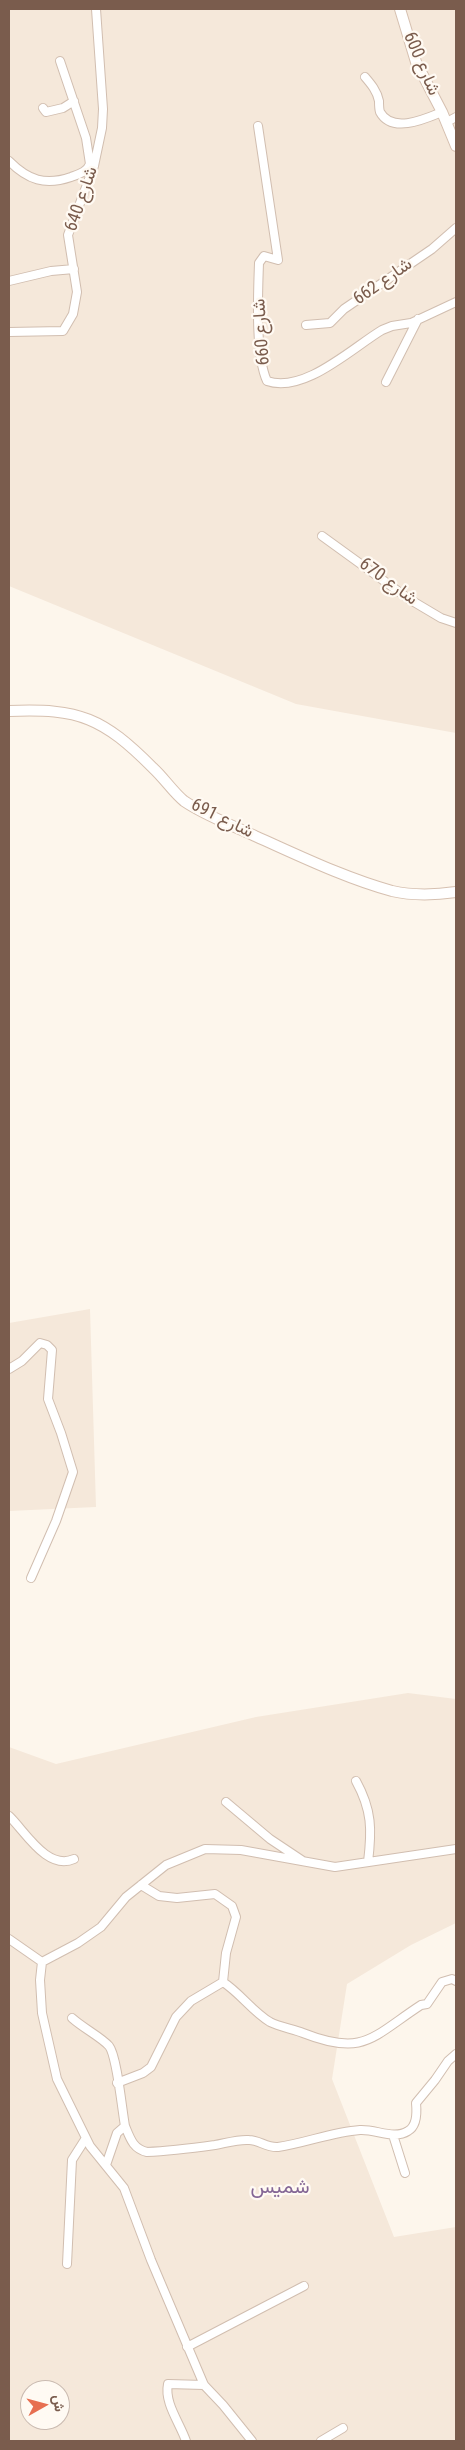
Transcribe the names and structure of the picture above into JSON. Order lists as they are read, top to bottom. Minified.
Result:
{"streets":{"main road":["شارع 600","شارع 691"],"street":["شارع 640","شارع 662","شارع 660","شارع 670"]},"districts":["شميس"],"north":"right"}
